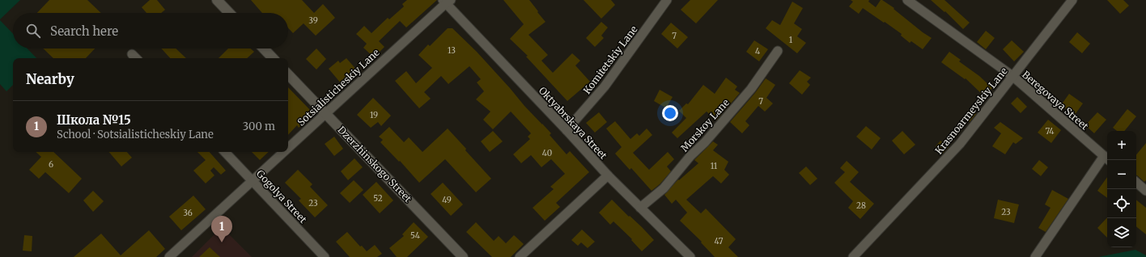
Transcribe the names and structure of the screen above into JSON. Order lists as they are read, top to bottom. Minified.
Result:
{"streets":{"street":["Komitetskiy Lane","Sotsialisticheskiy Lane","Beregovaya Street","Krasnoarmeyskiy Lane","Oktyabrskaya Street","Morskoy Lane","Dzerzhinskogo Street","Gogolya Street"]},"crossings":[["Komitetskiy Lane","Oktyabrskaya Street"],["Sotsialisticheskiy Lane","Oktyabrskaya Street"],["Sotsialisticheskiy Lane","Dzerzhinskogo Street"],["Sotsialisticheskiy Lane","Gogolya Street"],["Beregovaya Street","Krasnoarmeyskiy Lane"],["Oktyabrskaya Street","Morskoy Lane"]],"house_numbers":["39","7","1","13","4","7","19","74","40","6","11","52","49","23","28","23","36","54","47"],"page":{"search":"Search here","heading":"Nearby","list":[{"mark":"1","name":"Школа №15","note":"School · Sotsialisticheskiy Lane","value":"300 m"}],"map_buttons":["+","−"],"pins":"1"}}
